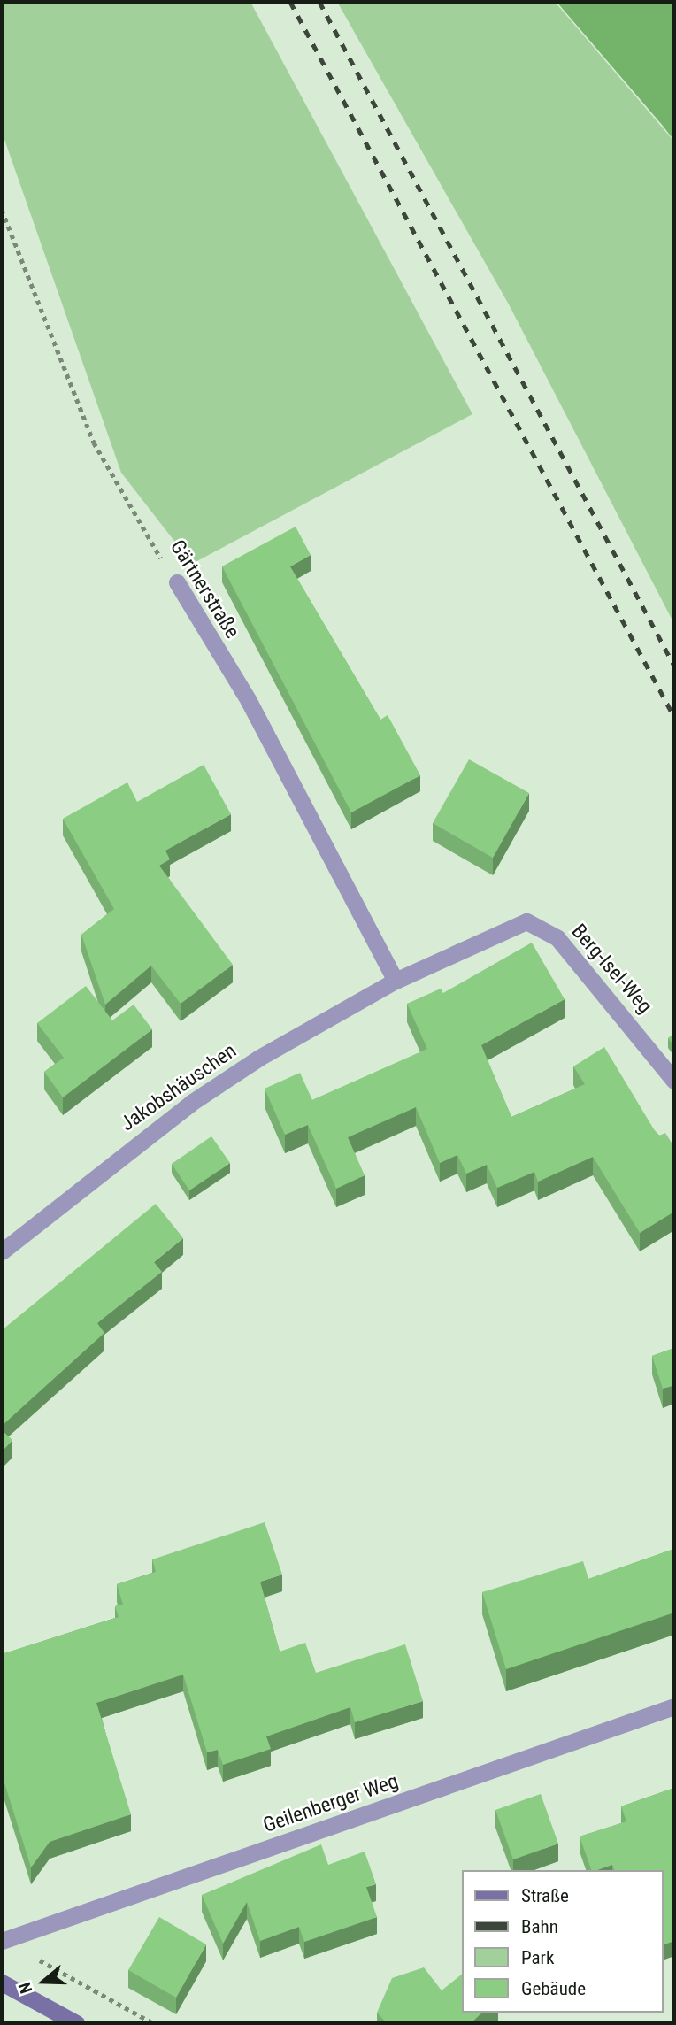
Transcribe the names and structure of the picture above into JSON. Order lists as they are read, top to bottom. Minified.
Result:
{"streets":{"street":["Gärtnerstraße","Berg-Isel-Weg","Jakobshäuschen","Geilenberger Weg"]},"crossings":[["Gärtnerstraße","Berg-Isel-Weg"],["Gärtnerstraße","Jakobshäuschen"],["Berg-Isel-Weg","Jakobshäuschen"]],"legend":["Straße","Bahn","Park","Gebäude"],"north":"left"}
